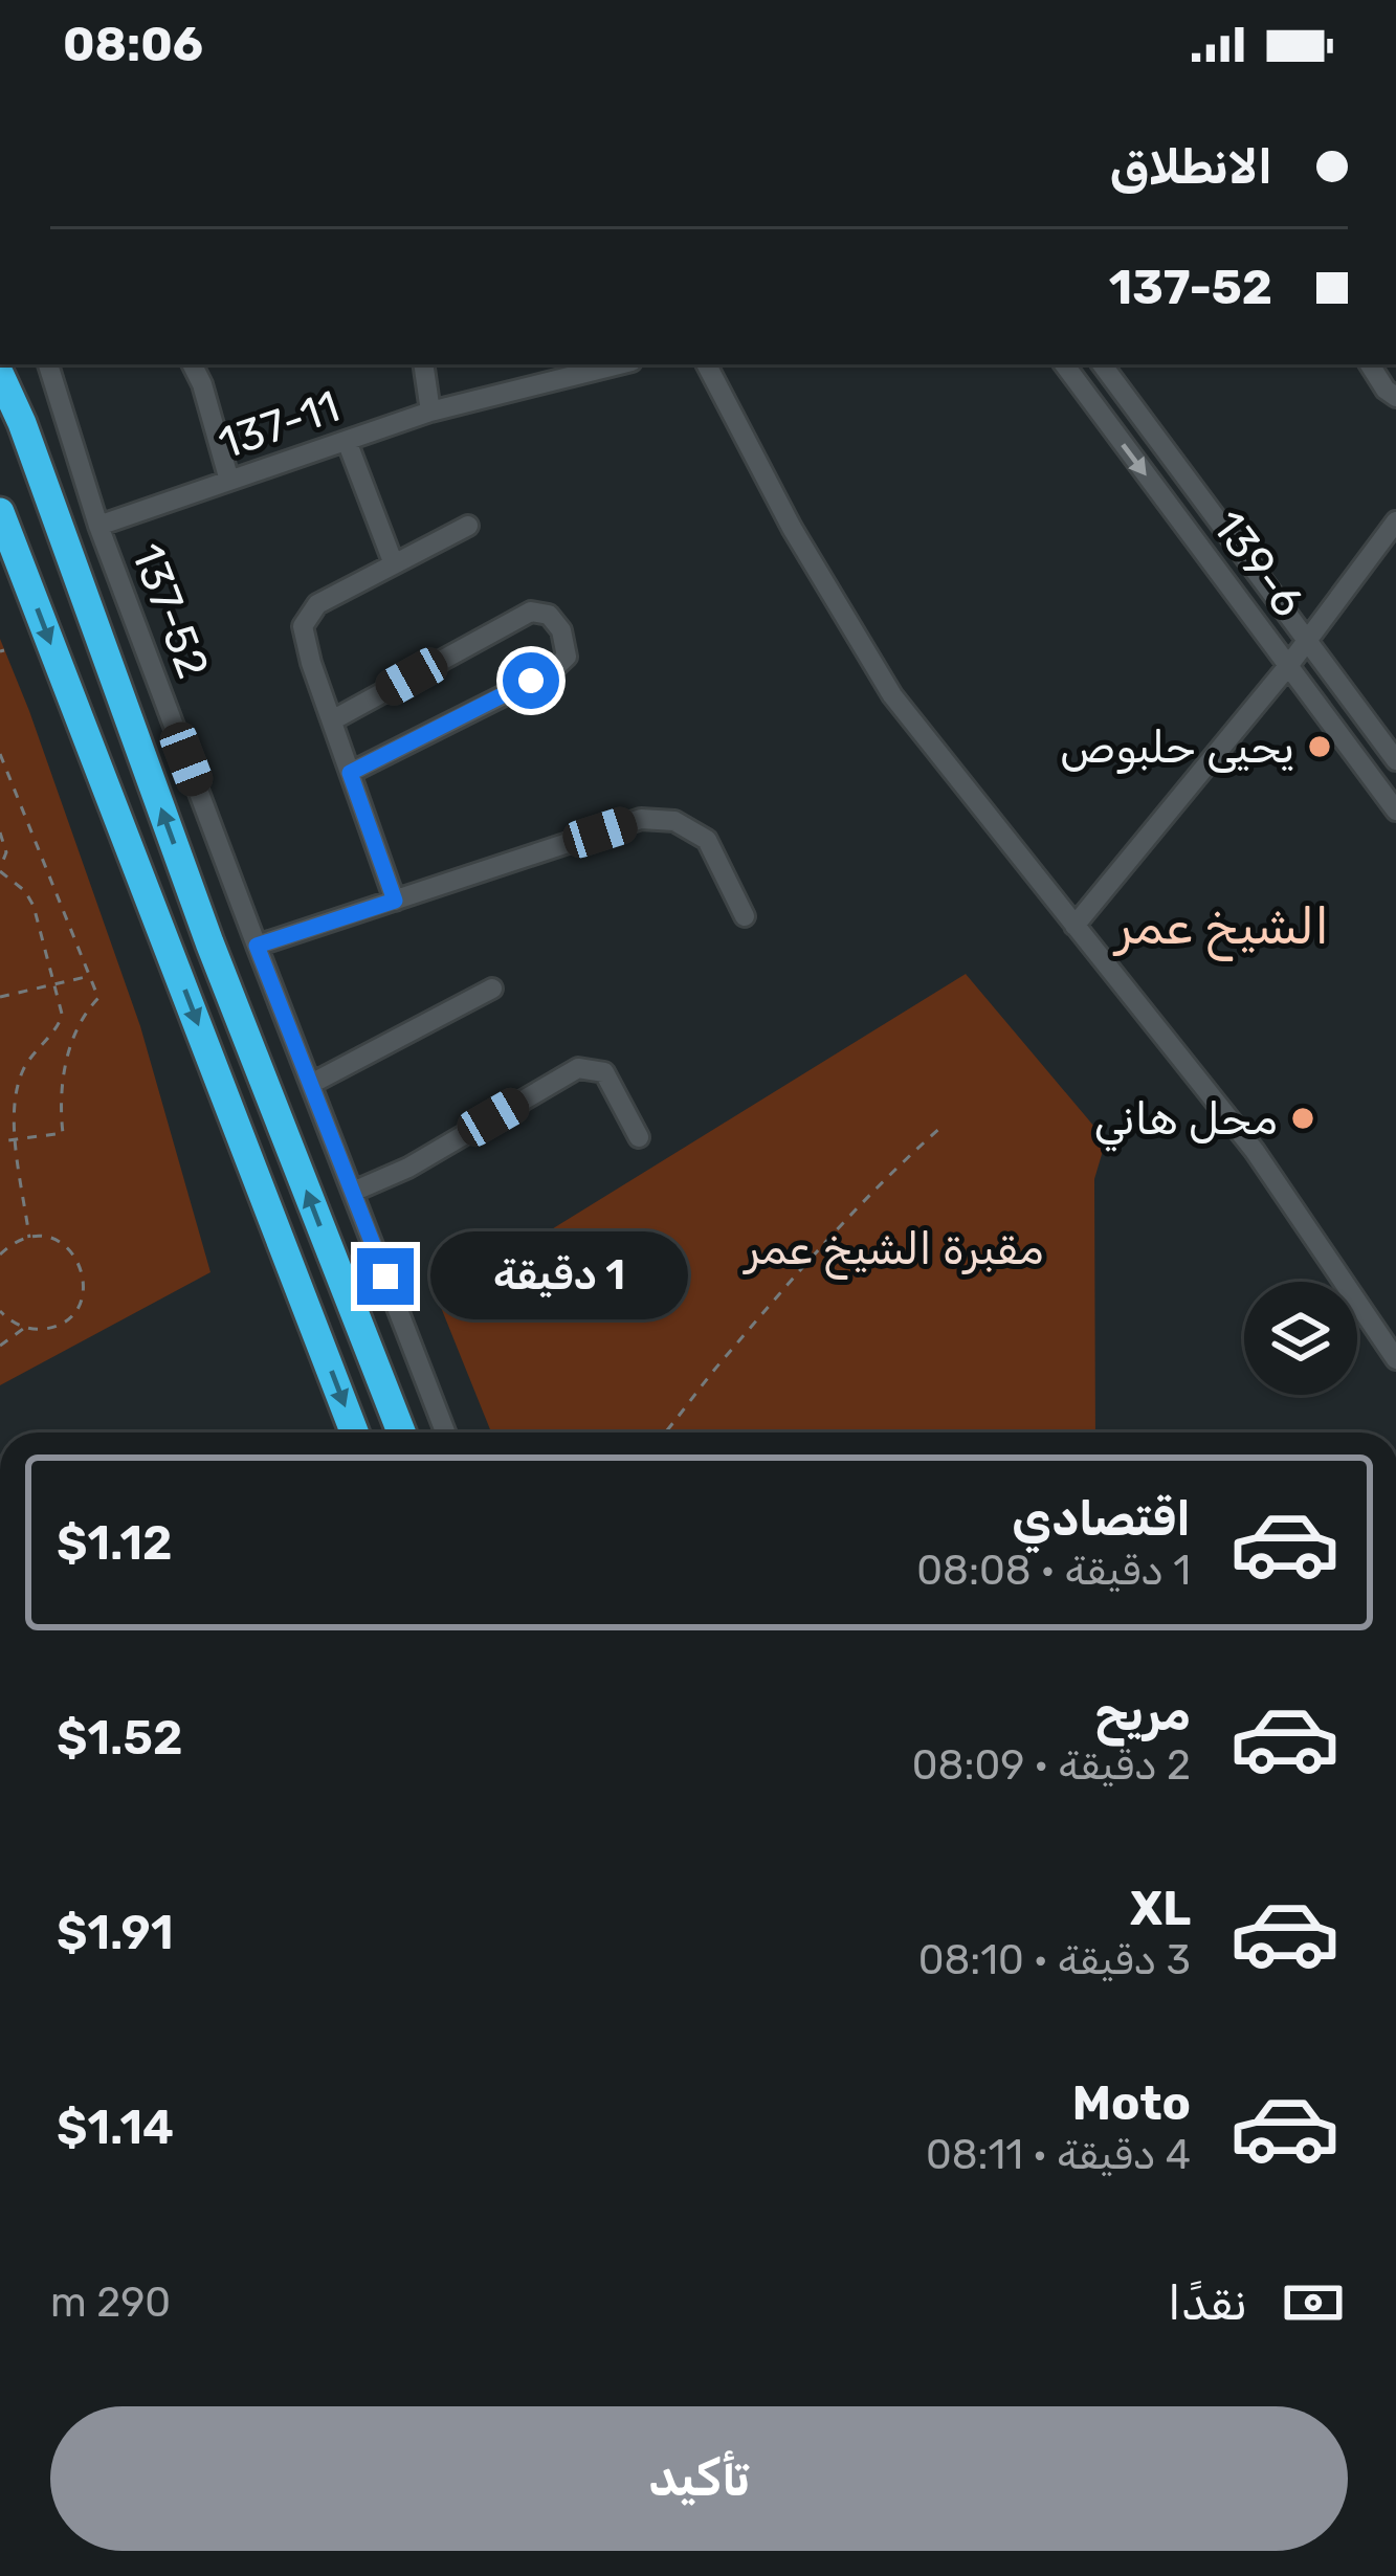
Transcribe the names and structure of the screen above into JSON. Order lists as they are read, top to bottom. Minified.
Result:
{"streets":{"street":["137-11","139-6","137-52"]},"crossings":[["137-11","137-52"]],"districts":["الشيخ عمر"],"parks":["مقبرة الشيخ عمر"],"places":["يحيى حلبوص","محل هاني"],"page":{"status":"08:06","banner":["الانطلاق","137-52"],"bubble":"1 دقيقة","list":[{"name":"اقتصادي","note":"1 دقيقة · 08:08","value":"$1.12"},{"name":"مريح","note":"2 دقيقة · 08:09","value":"$1.52"},{"name":"XL","note":"3 دقيقة · 08:10","value":"$1.91"},{"name":"Moto","note":"4 دقيقة · 08:11","value":"$1.14"}],"pay":["نقدًا","290 m"],"buttons":"تأكيد"}}
